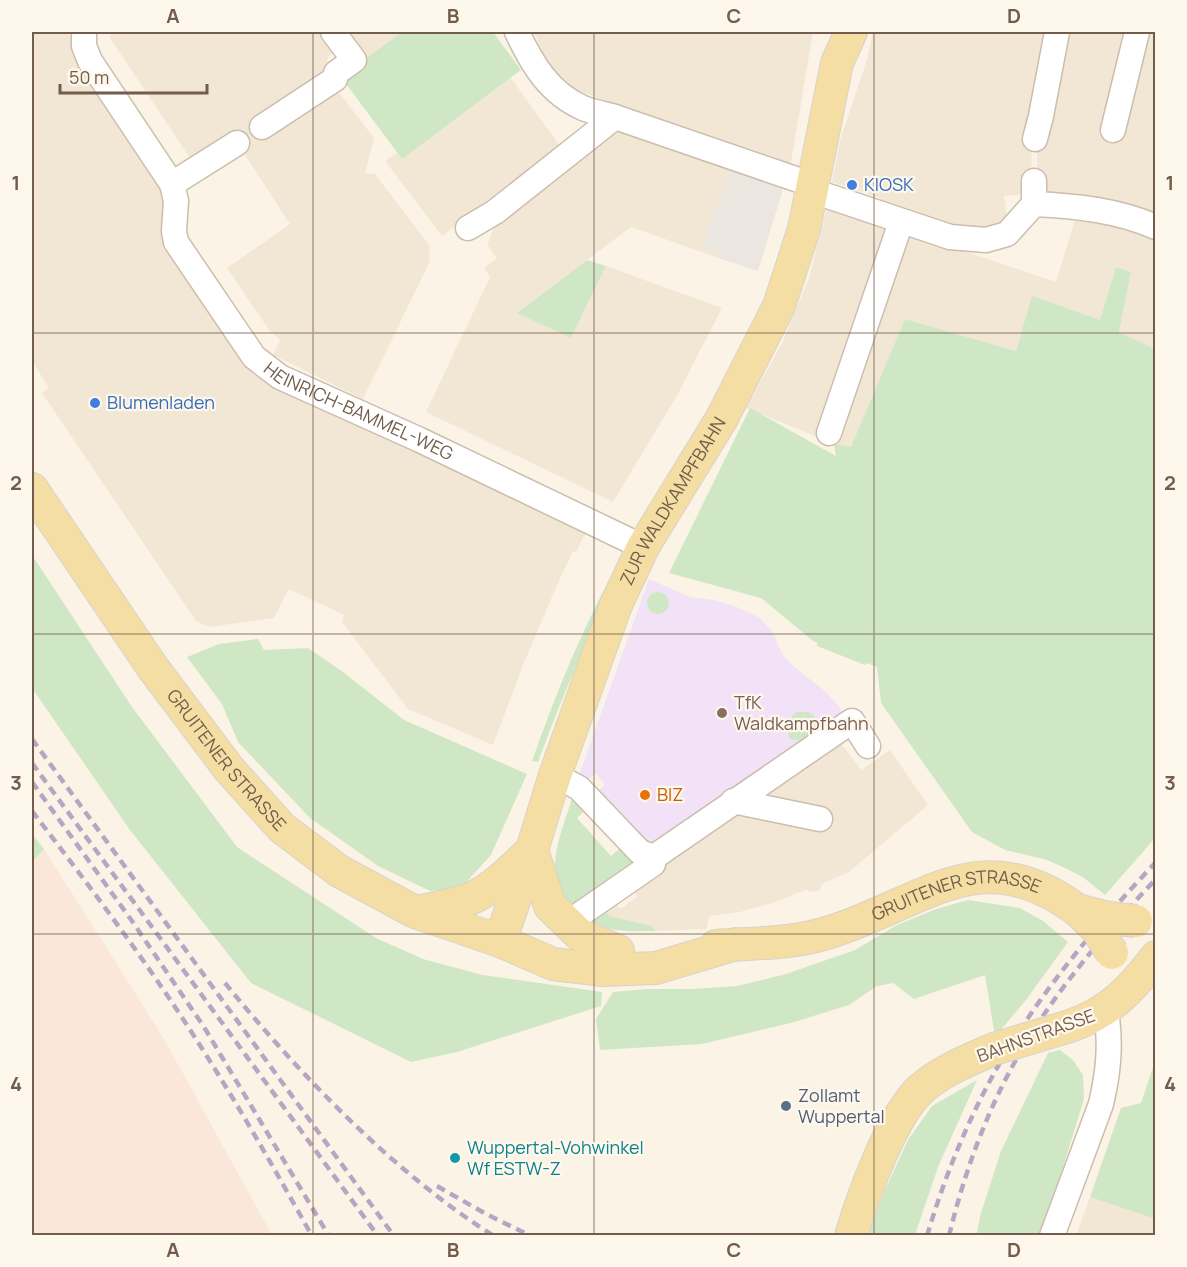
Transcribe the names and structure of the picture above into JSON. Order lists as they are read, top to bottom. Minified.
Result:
{"streets":{"main road":["ZUR WALDKAMPFBAHN","GRUITENER STRASSE","BAHNSTRASSE"],"street":["HEINRICH-BAMMEL-WEG"]},"crossings":[["HEINRICH-BAMMEL-WEG","ZUR WALDKAMPFBAHN"],["ZUR WALDKAMPFBAHN","GRUITENER STRASSE"],["GRUITENER STRASSE","BAHNSTRASSE"]],"places":["KIOSK","Blumenladen","TfK Waldkampfbahn","BIZ","Zollamt Wuppertal","Wuppertal-Vohwinkel Wf ESTW-Z"],"scale_bar":"50 m","grid":{"columns":["A","B","C","D"],"rows":["1","2","3","4"]}}
